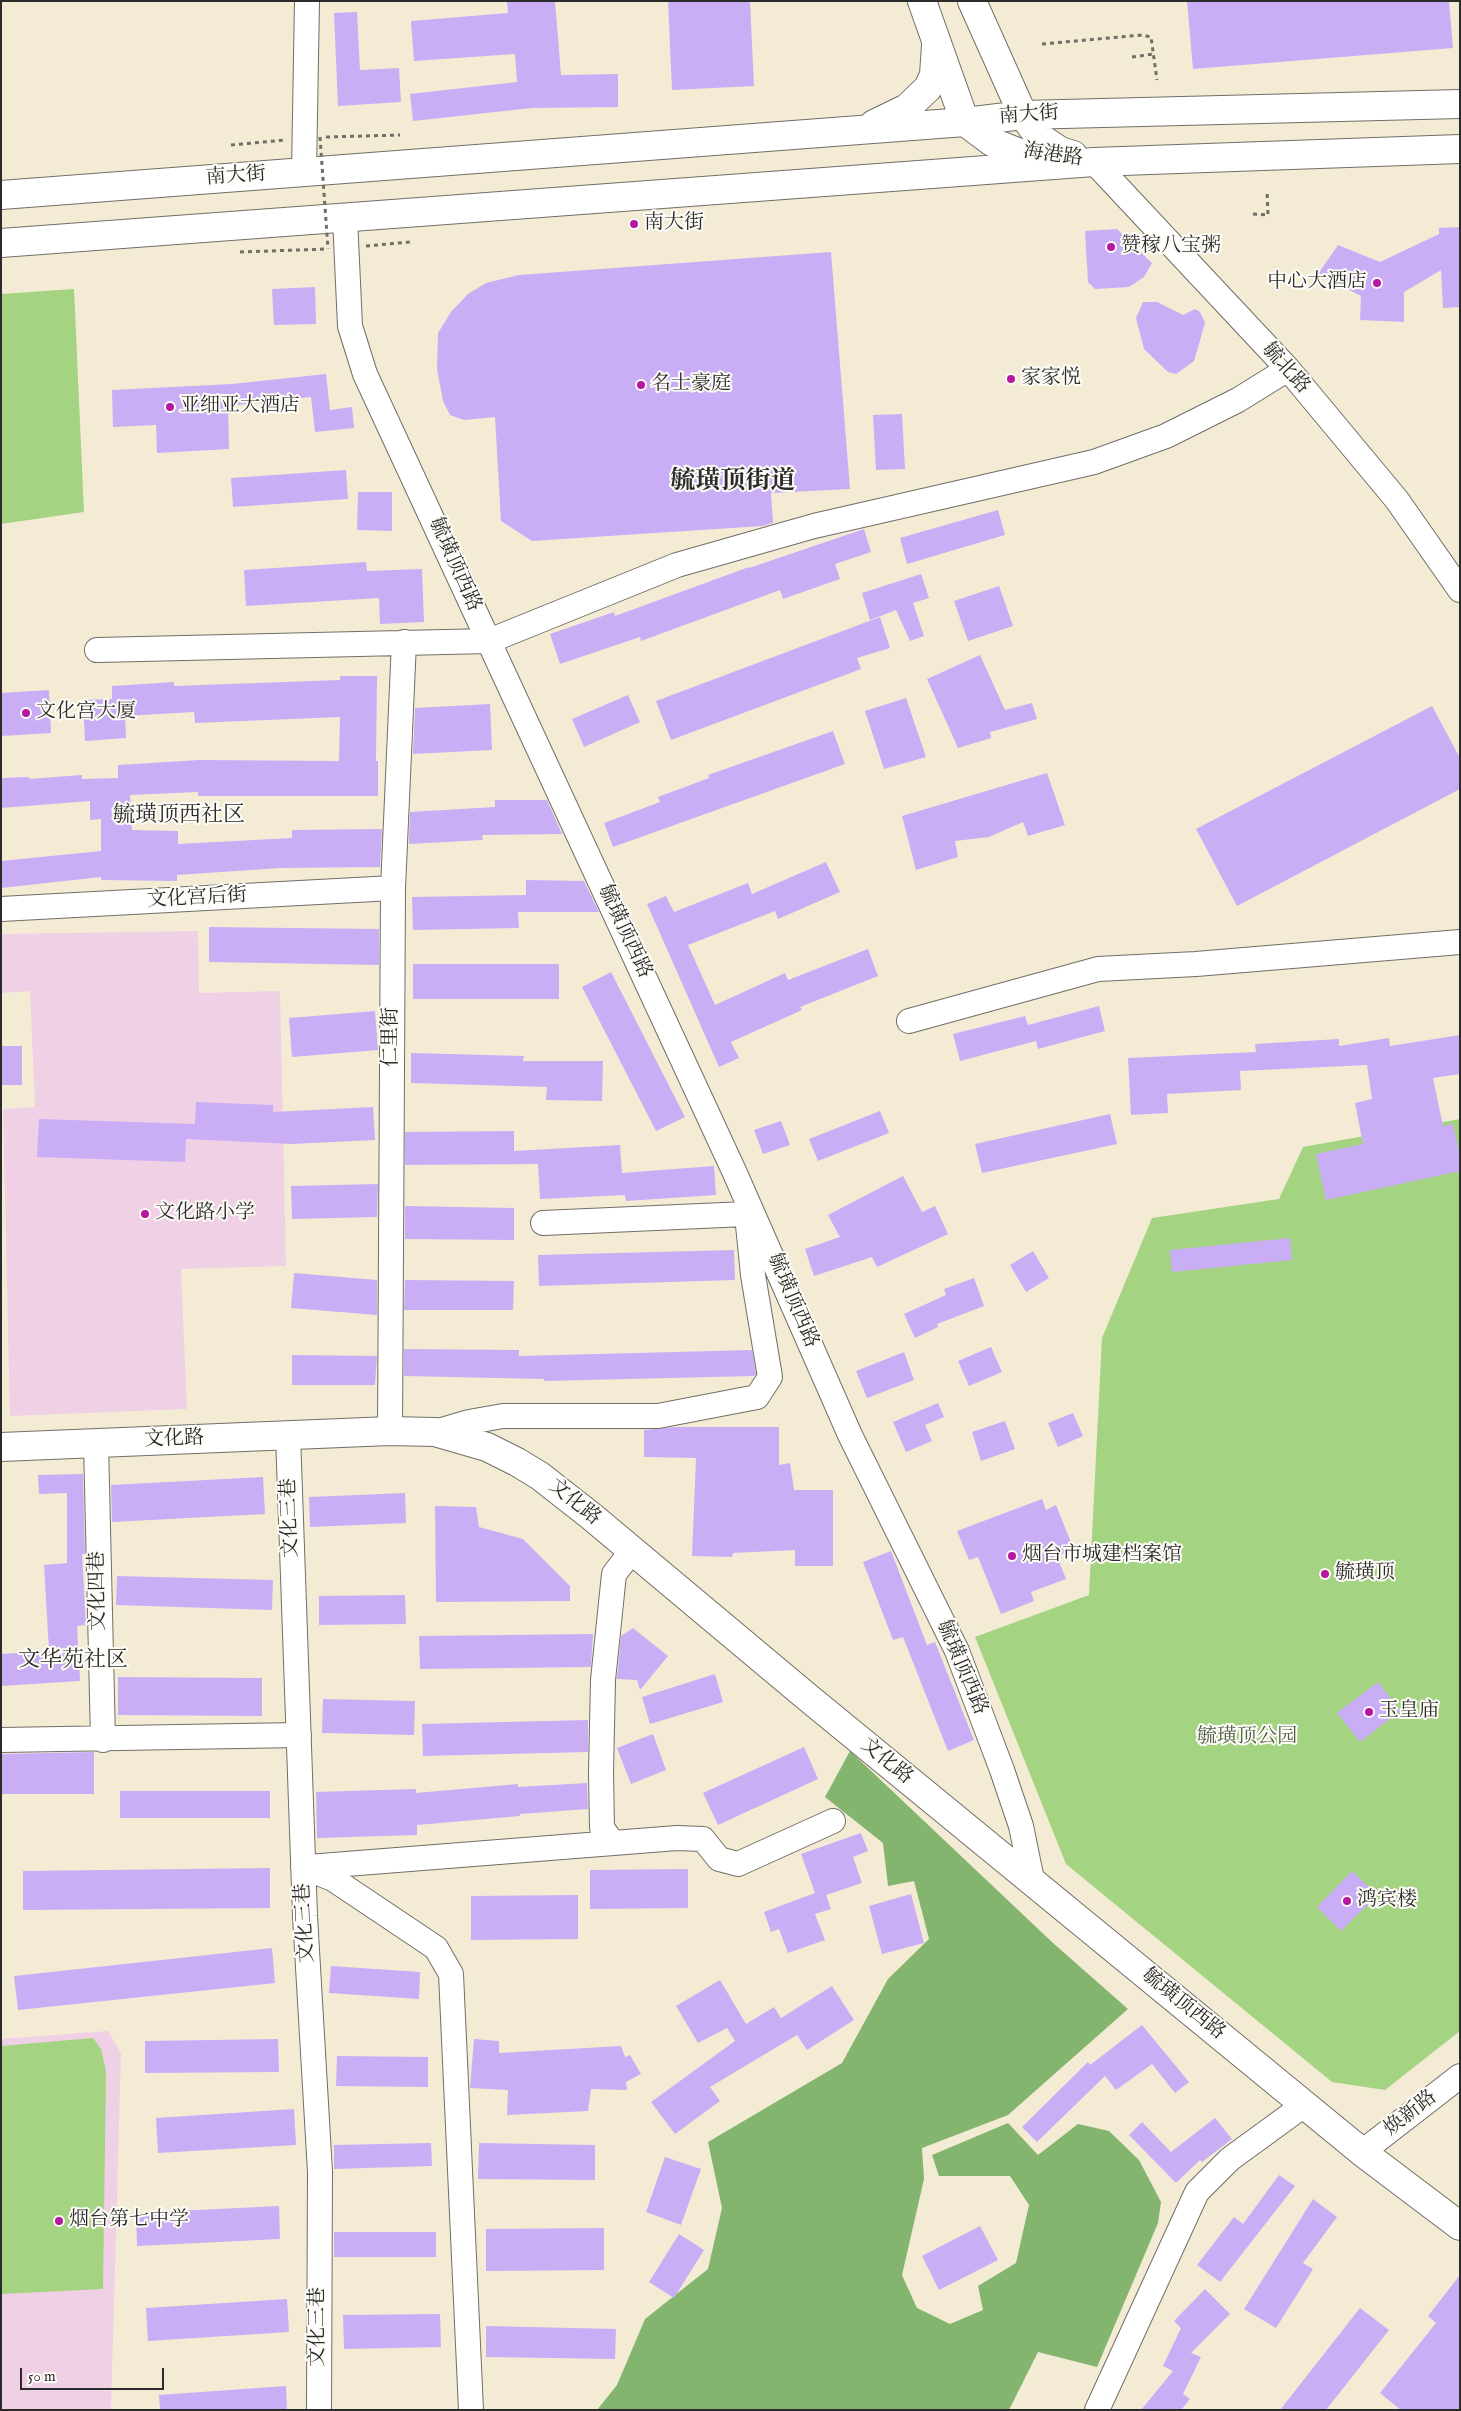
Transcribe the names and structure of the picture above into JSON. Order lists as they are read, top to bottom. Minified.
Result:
{"streets":{"main road":["南大街","海港路","毓璜顶西路","文化路"],"street":["毓北路","文化宫后街","仁里街","文化三巷","文化四巷","焕新路"]},"crossings":[["南大街","海港路"],["海港路","毓北路"],["毓璜顶西路","文化路"],["毓璜顶西路","焕新路"],["文化宫后街","仁里街"],["仁里街","文化路"],["文化路","文化三巷"],["文化路","文化四巷"]],"districts":["毓璜顶街道","毓璜顶西社区","文华苑社区"],"parks":["毓璜顶公园"],"places":["南大街","赞稼八宝粥","中心大酒店","家家悦","名士豪庭","亚细亚大酒店","文化宫大厦","文化路小学","烟台市城建档案馆","毓璜顶","玉皇庙","鸿宾楼","烟台第七中学"],"scale_bar":"50 m"}
